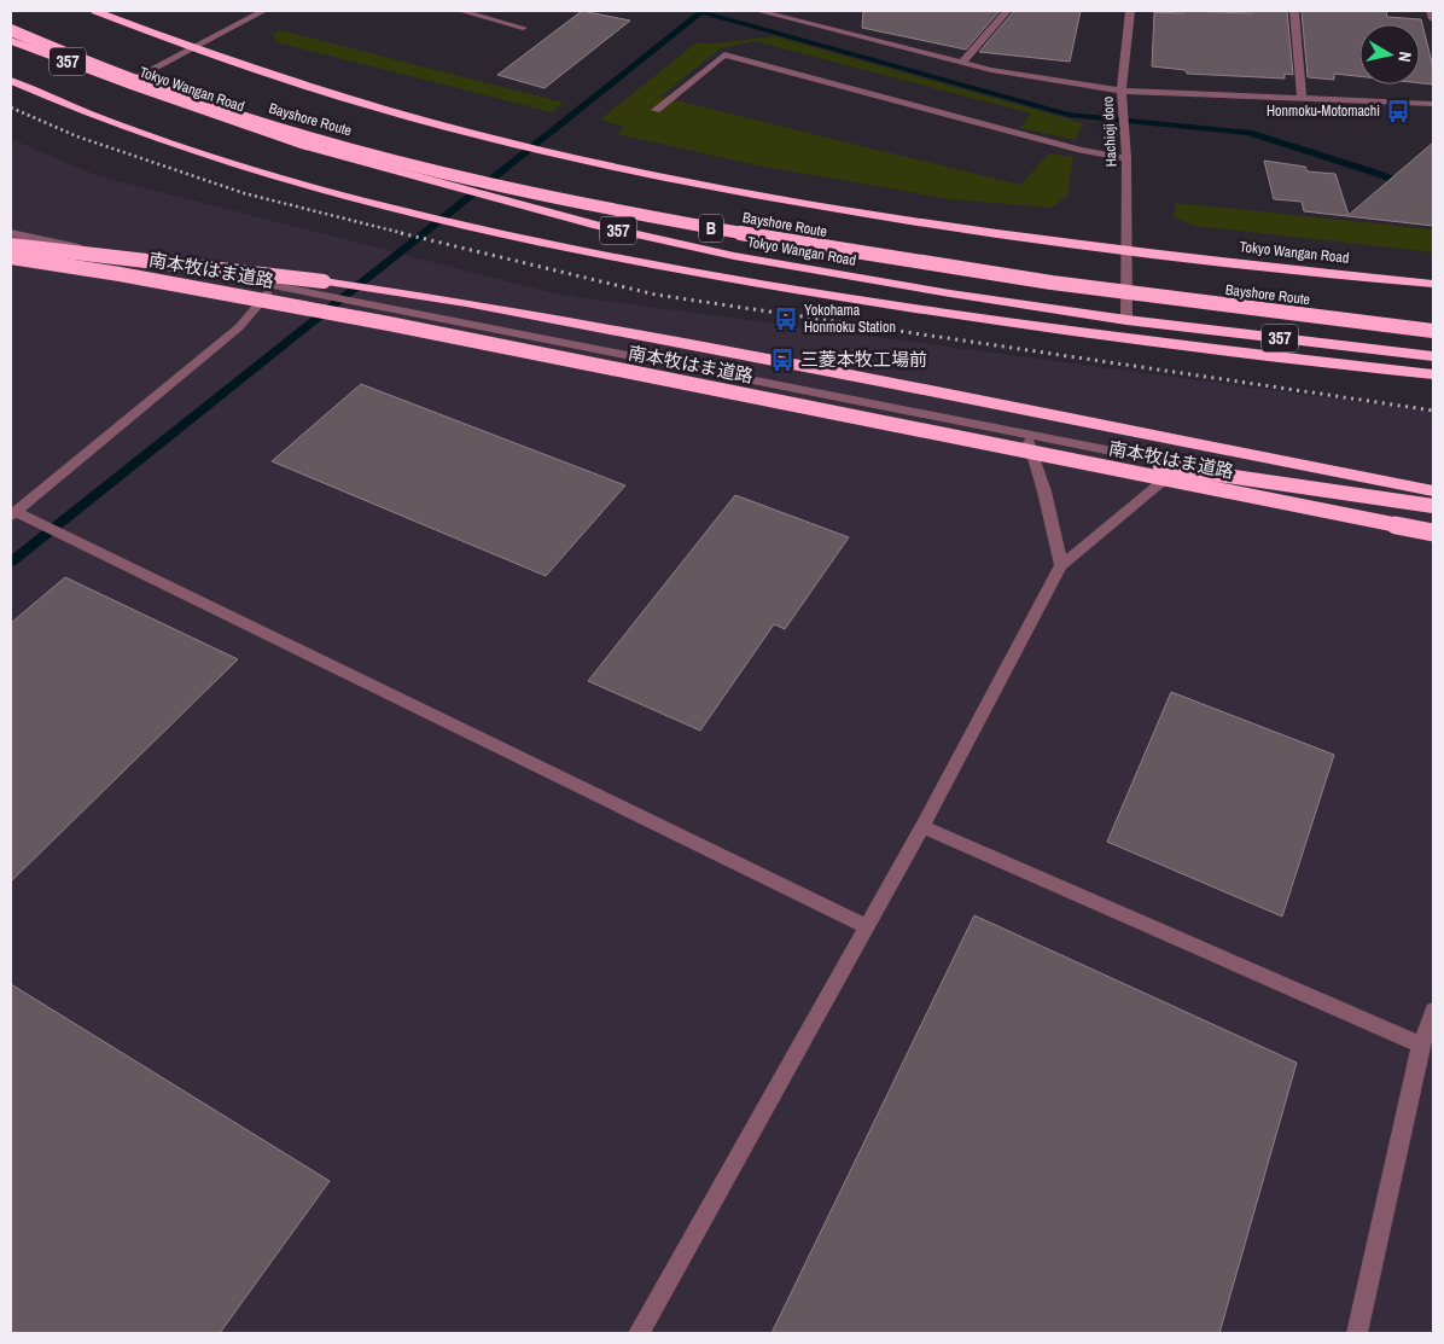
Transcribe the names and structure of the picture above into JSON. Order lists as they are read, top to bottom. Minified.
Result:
{"streets":{"highway":["357","Tokyo Wangan Road","Bayshore Route","B","南本牧はま道路"],"street":["Hachioji doro"]},"crossings":[["Tokyo Wangan Road","Hachioji doro"]],"places":{"bus stop":["Honmoku-Motomachi","Yokohama Honmoku Station","三菱本牧工場前"]},"north":"right"}
